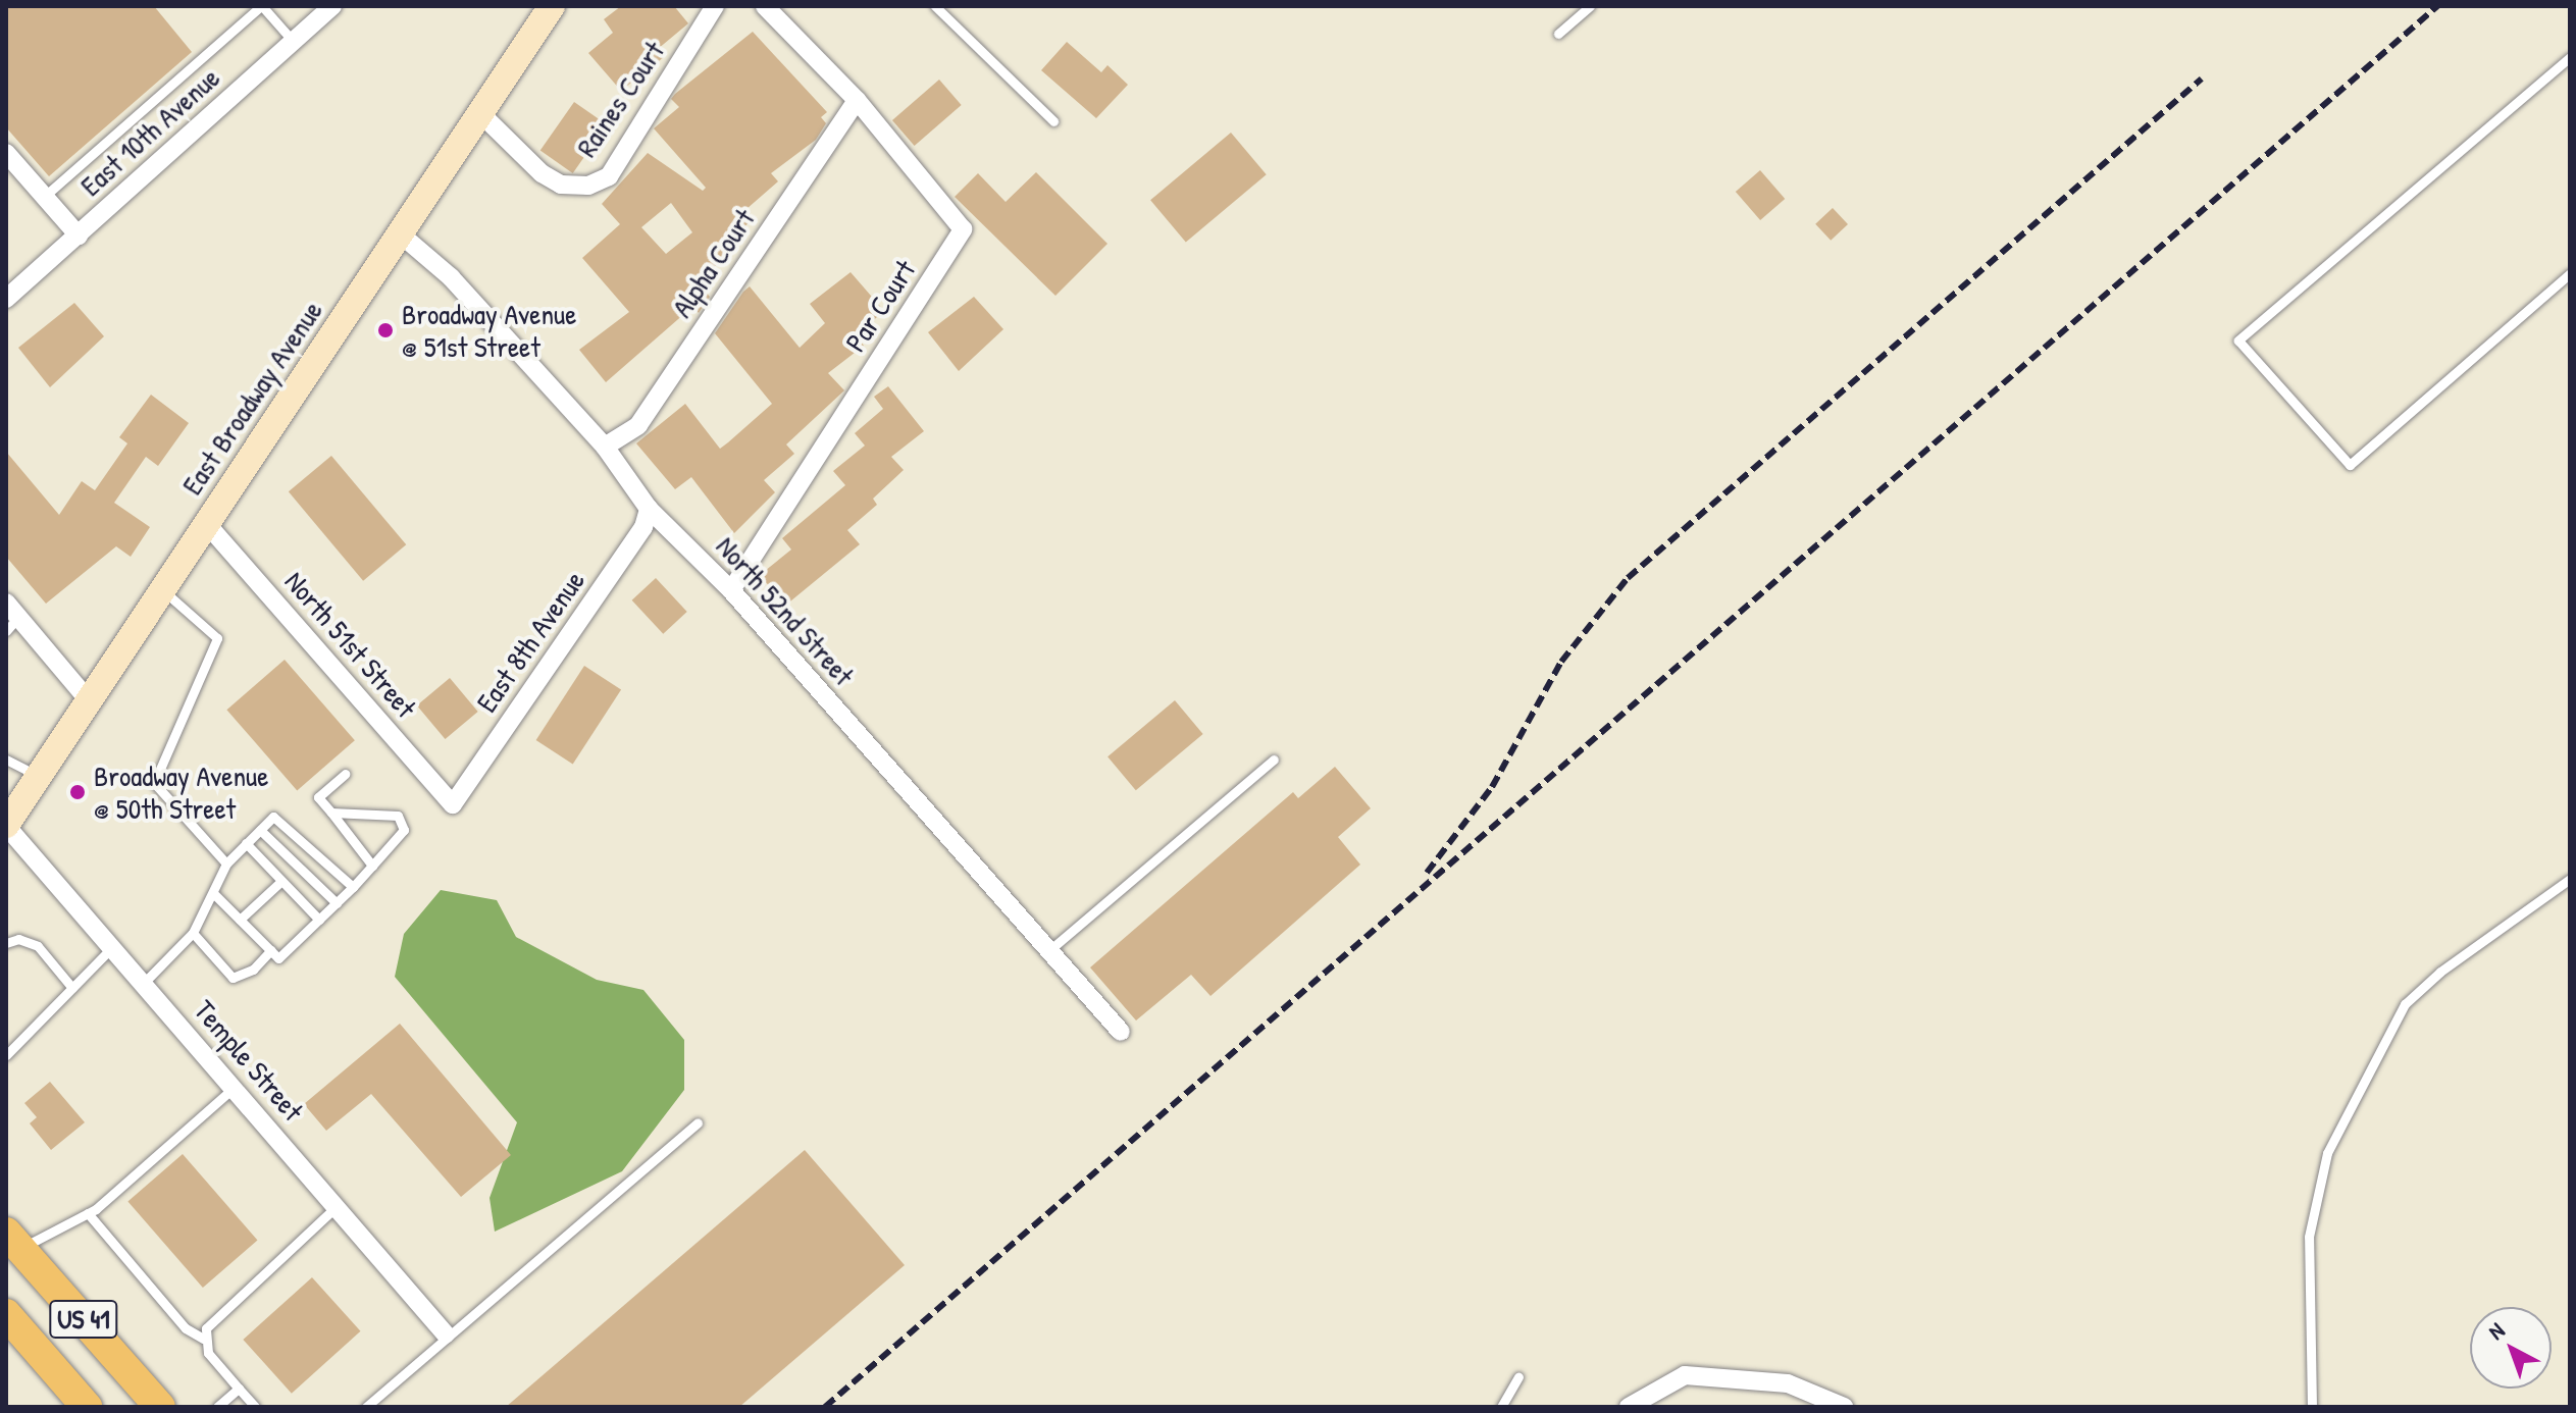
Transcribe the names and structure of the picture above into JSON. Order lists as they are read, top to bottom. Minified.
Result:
{"streets":{"main road":["US 41"],"street":["Raines Court","East 10th Avenue","Alpha Court","Par Court","East Broadway Avenue","North 52nd Street","East 8th Avenue","North 51st Street","Temple Street"]},"crossings":[["Raines Court","East Broadway Avenue"],["Alpha Court","Par Court"],["Alpha Court","North 52nd Street"],["Par Court","North 52nd Street"],["East Broadway Avenue","North 52nd Street"],["East Broadway Avenue","North 51st Street"],["East Broadway Avenue","Temple Street"],["North 52nd Street","East 8th Avenue"],["East 8th Avenue","North 51st Street"]],"places":["Broadway Avenue @ 51st Street","Broadway Avenue @ 50th Street"],"north":"top left"}
